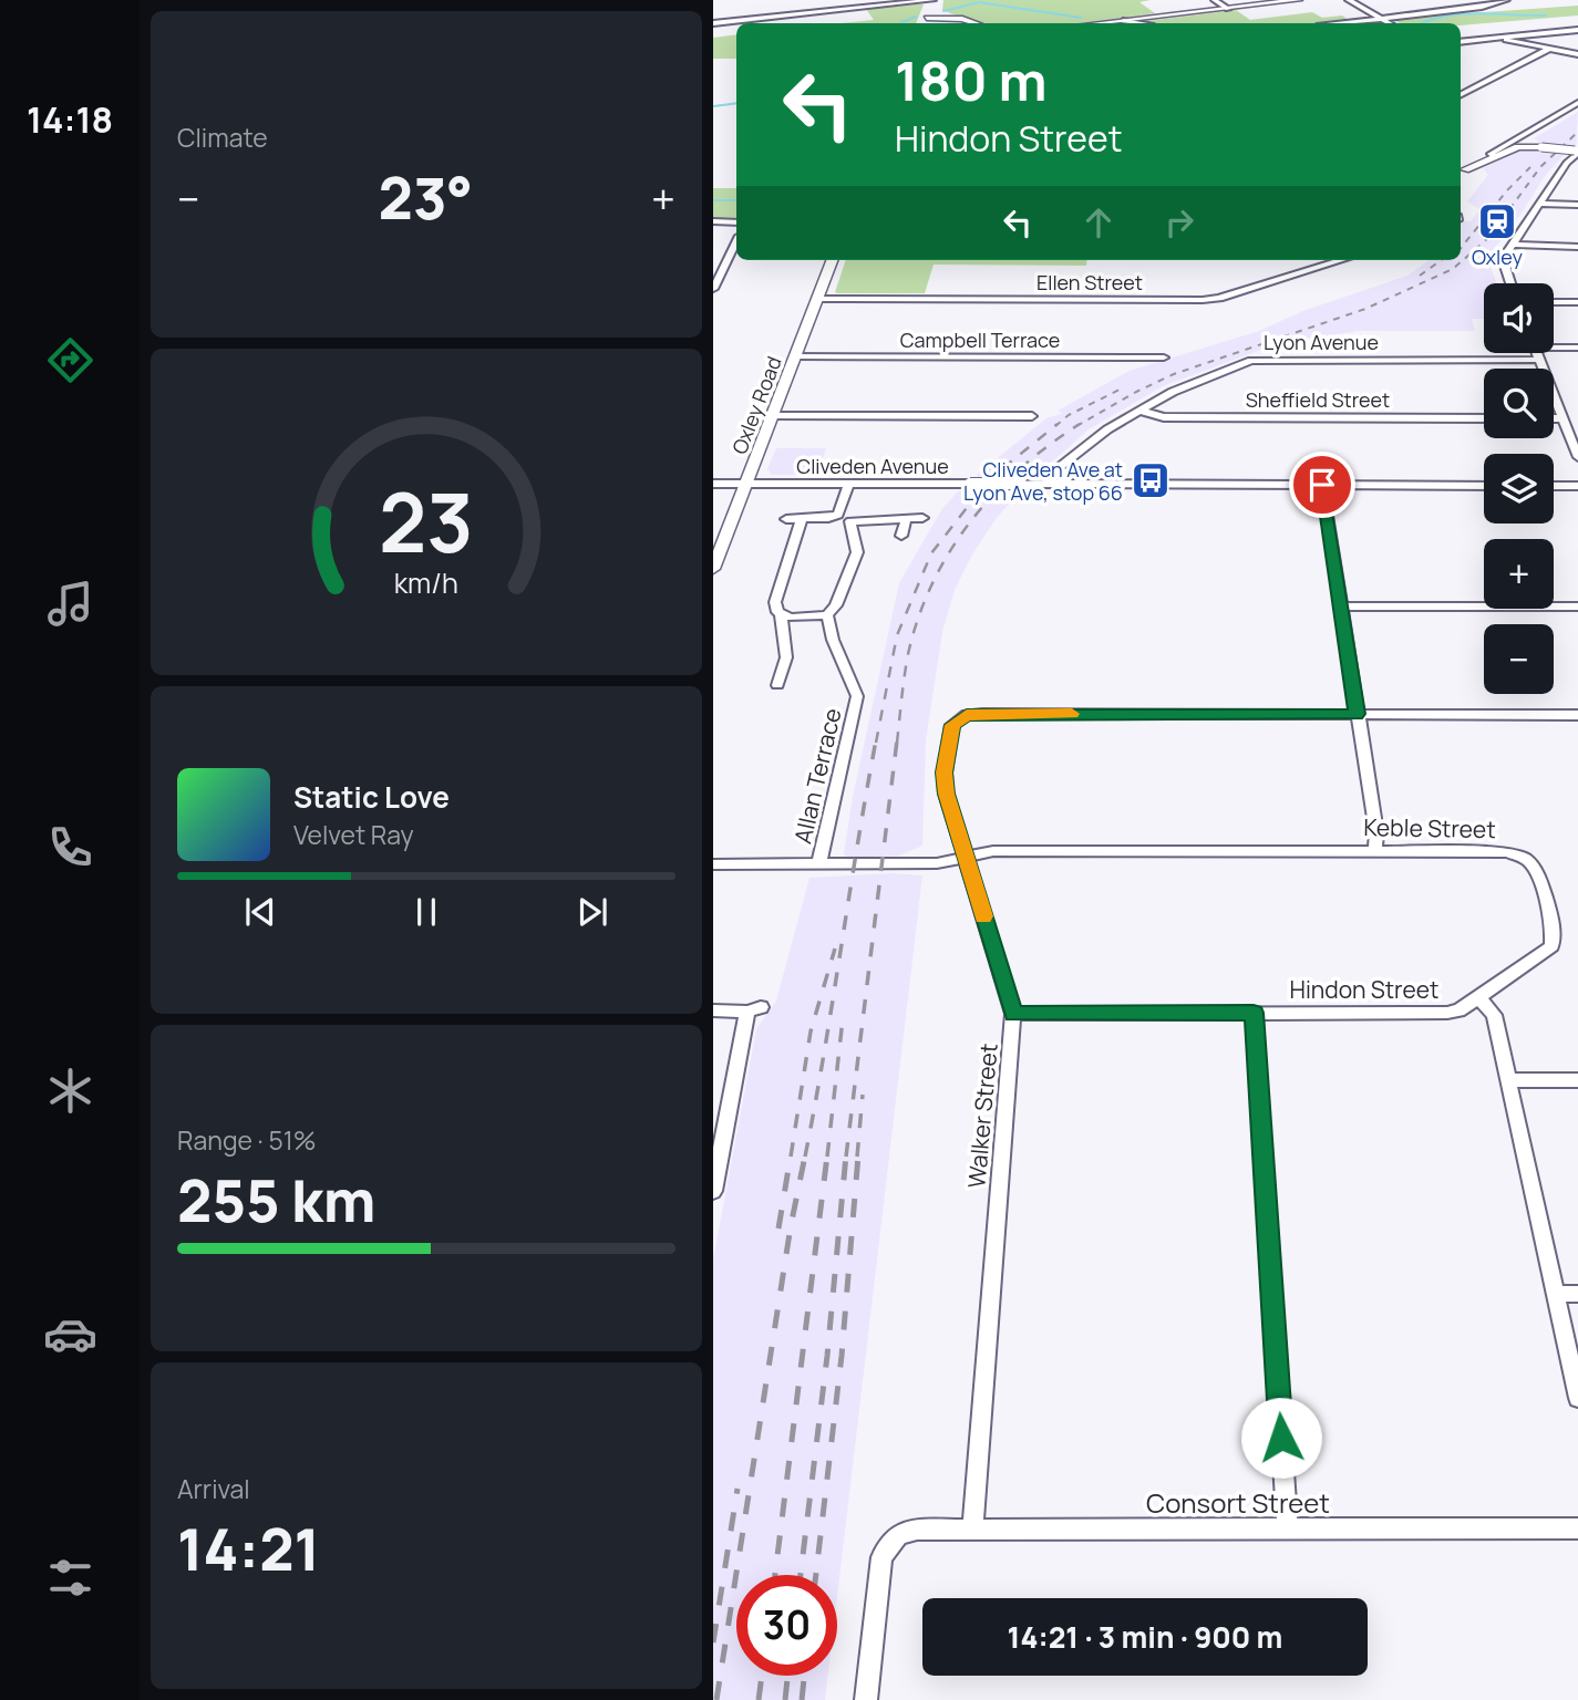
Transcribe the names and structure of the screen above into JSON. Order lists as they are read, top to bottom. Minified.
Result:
{"streets":{"main road":["Oxley Road"],"street":["Ellen Street","Campbell Terrace","Lyon Avenue","Sheffield Street","Cliveden Avenue","Allan Terrace","Keble Street","Hindon Street","Walker Street","Consort Street"]},"crossings":[["Ellen Street","Oxley Road"],["Campbell Terrace","Oxley Road"],["Lyon Avenue","Sheffield Street"],["Lyon Avenue","Cliveden Avenue"],["Oxley Road","Cliveden Avenue"],["Allan Terrace","Keble Street"],["Allan Terrace","Walker Street"],["Keble Street","Hindon Street"],["Keble Street","Walker Street"],["Hindon Street","Walker Street"],["Walker Street","Consort Street"]],"places":{"station":["Oxley"],"bus stop":["Cliveden Ave at Lyon Ave, stop 66"]},"page":{"tabs":"14:18","tile":["Climate",["Range · 51%","255 km"],["Arrival","14:21"]],"turn":["180 m","Hindon Street"],"heat":["−","23°","+"],"map_buttons":["+","−"],"song":["Static Love","Velvet Ray"],"limit":"30","trip":"14:21 · 3 min · 900 m","gauge":["23","km/h"]}}
